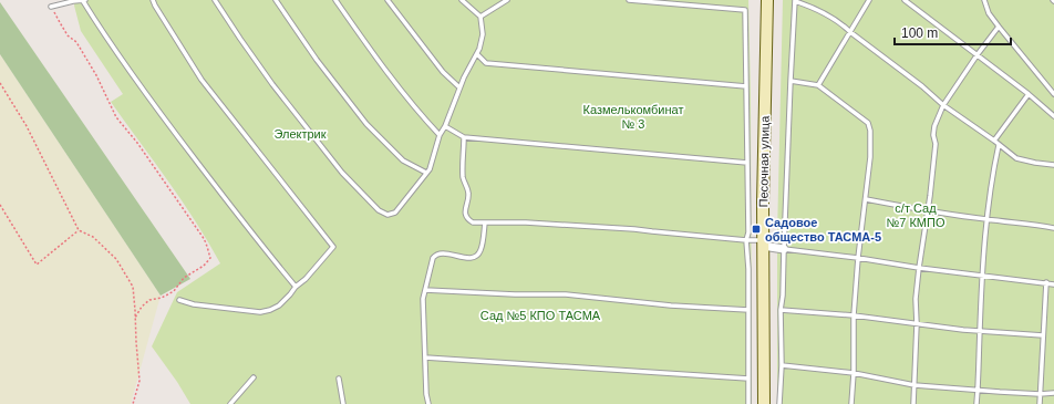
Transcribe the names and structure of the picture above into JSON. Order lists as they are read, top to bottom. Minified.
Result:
{"streets":{"main road":["Песочная улица"]},"parks":["Казмелькомбинат № 3","Электрик","с/т Сад №7 КМПО","Сад №5 КПО ТАСМА"],"places":{"transit":["Садовое общество ТАСМА-5"]},"scale_bar":"100 m"}
